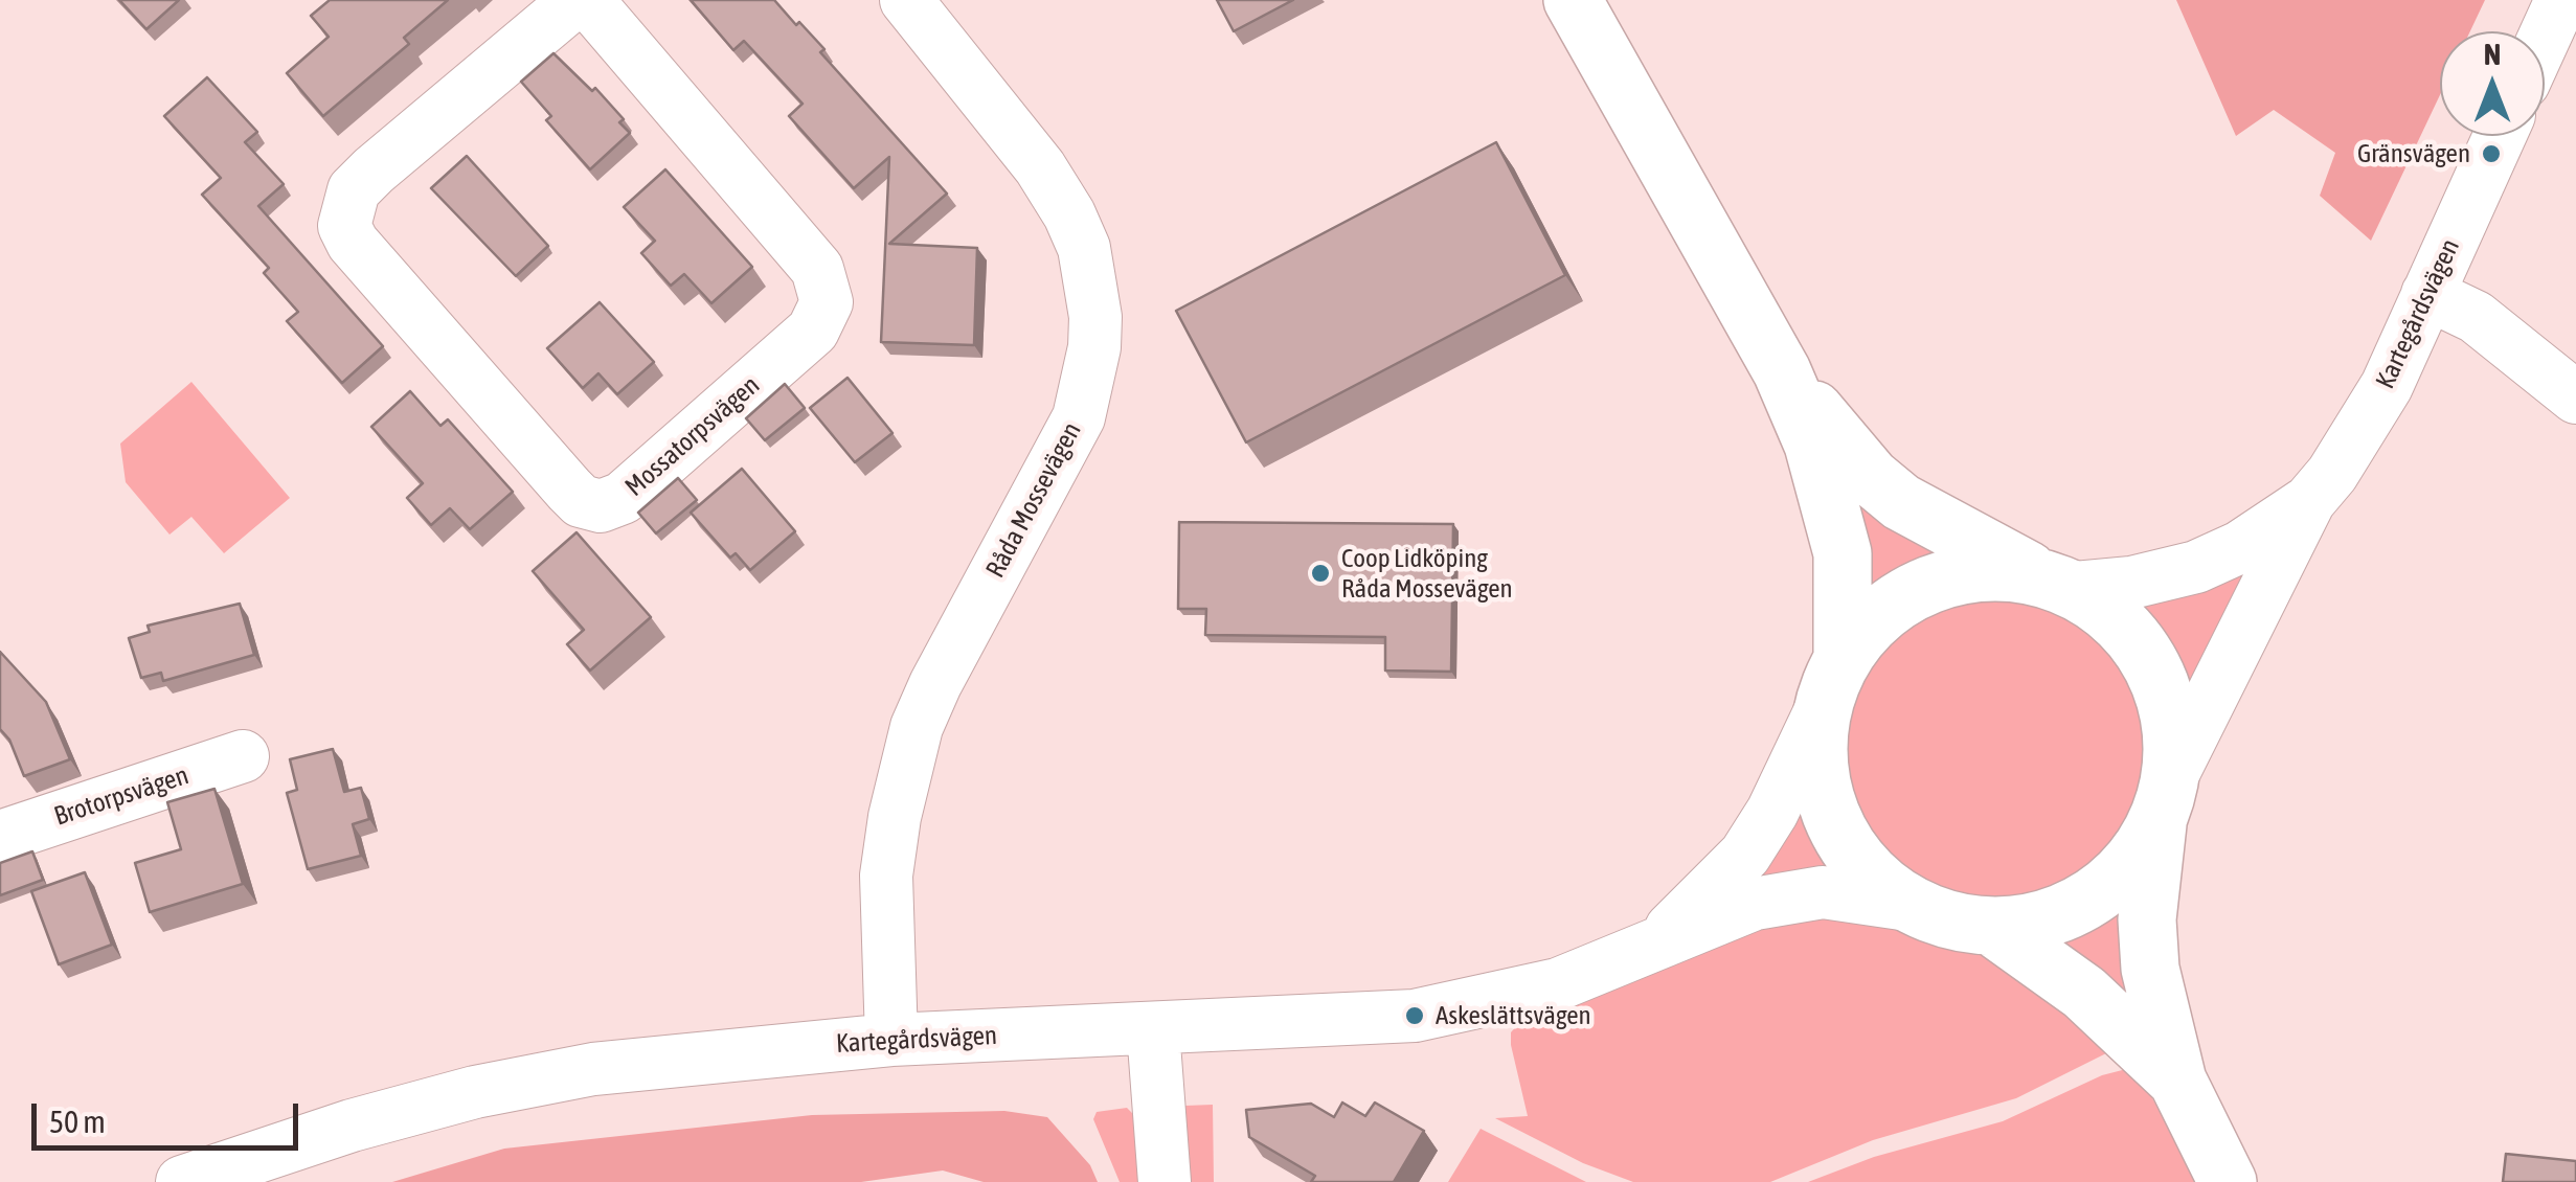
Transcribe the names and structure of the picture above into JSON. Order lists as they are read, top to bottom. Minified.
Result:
{"streets":{"street":["Kartegårdsvägen","Mossatorpsvägen","Råda Mossevägen","Brotorpsvägen"]},"crossings":[["Kartegårdsvägen","Råda Mossevägen"]],"places":["Gränsvägen","Coop Lidköping Råda Mossevägen","Askeslättsvägen"],"scale_bar":"50 m","north":"top"}
